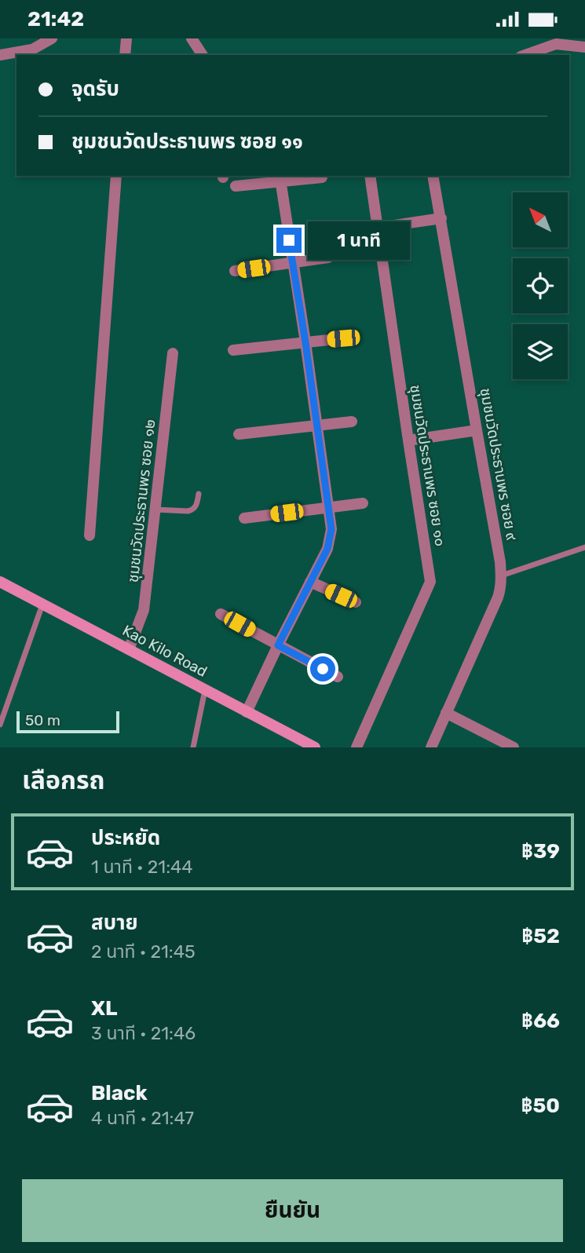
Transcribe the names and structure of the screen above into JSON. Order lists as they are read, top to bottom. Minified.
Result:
{"streets":{"main road":["Kao Kilo Road"],"street":["ชุมชนวัดประธานพร ซอย ๙","ชุมชนวัดประธานพร ซอย ๑๐","ชุมชนวัดประธานพร ซอย ๑๒"]},"crossings":[["ชุมชนวัดประธานพร ซอย ๑๒","Kao Kilo Road"]],"scale_bar":"50 m","north":"top left","page":{"status":"21:42","banner":["จุดรับ","ชุมชนวัดประธานพร ซอย ๑๑"],"bubble":"1 นาที","scale":"50 m","heading":"เลือกรถ","list":[{"name":"ประหยัด","note":"1 นาที · 21:44","value":"฿39"},{"name":"สบาย","note":"2 นาที · 21:45","value":"฿52"},{"name":"XL","note":"3 นาที · 21:46","value":"฿66"},{"name":"Black","note":"4 นาที · 21:47","value":"฿50"}],"buttons":"ยืนยัน"}}
